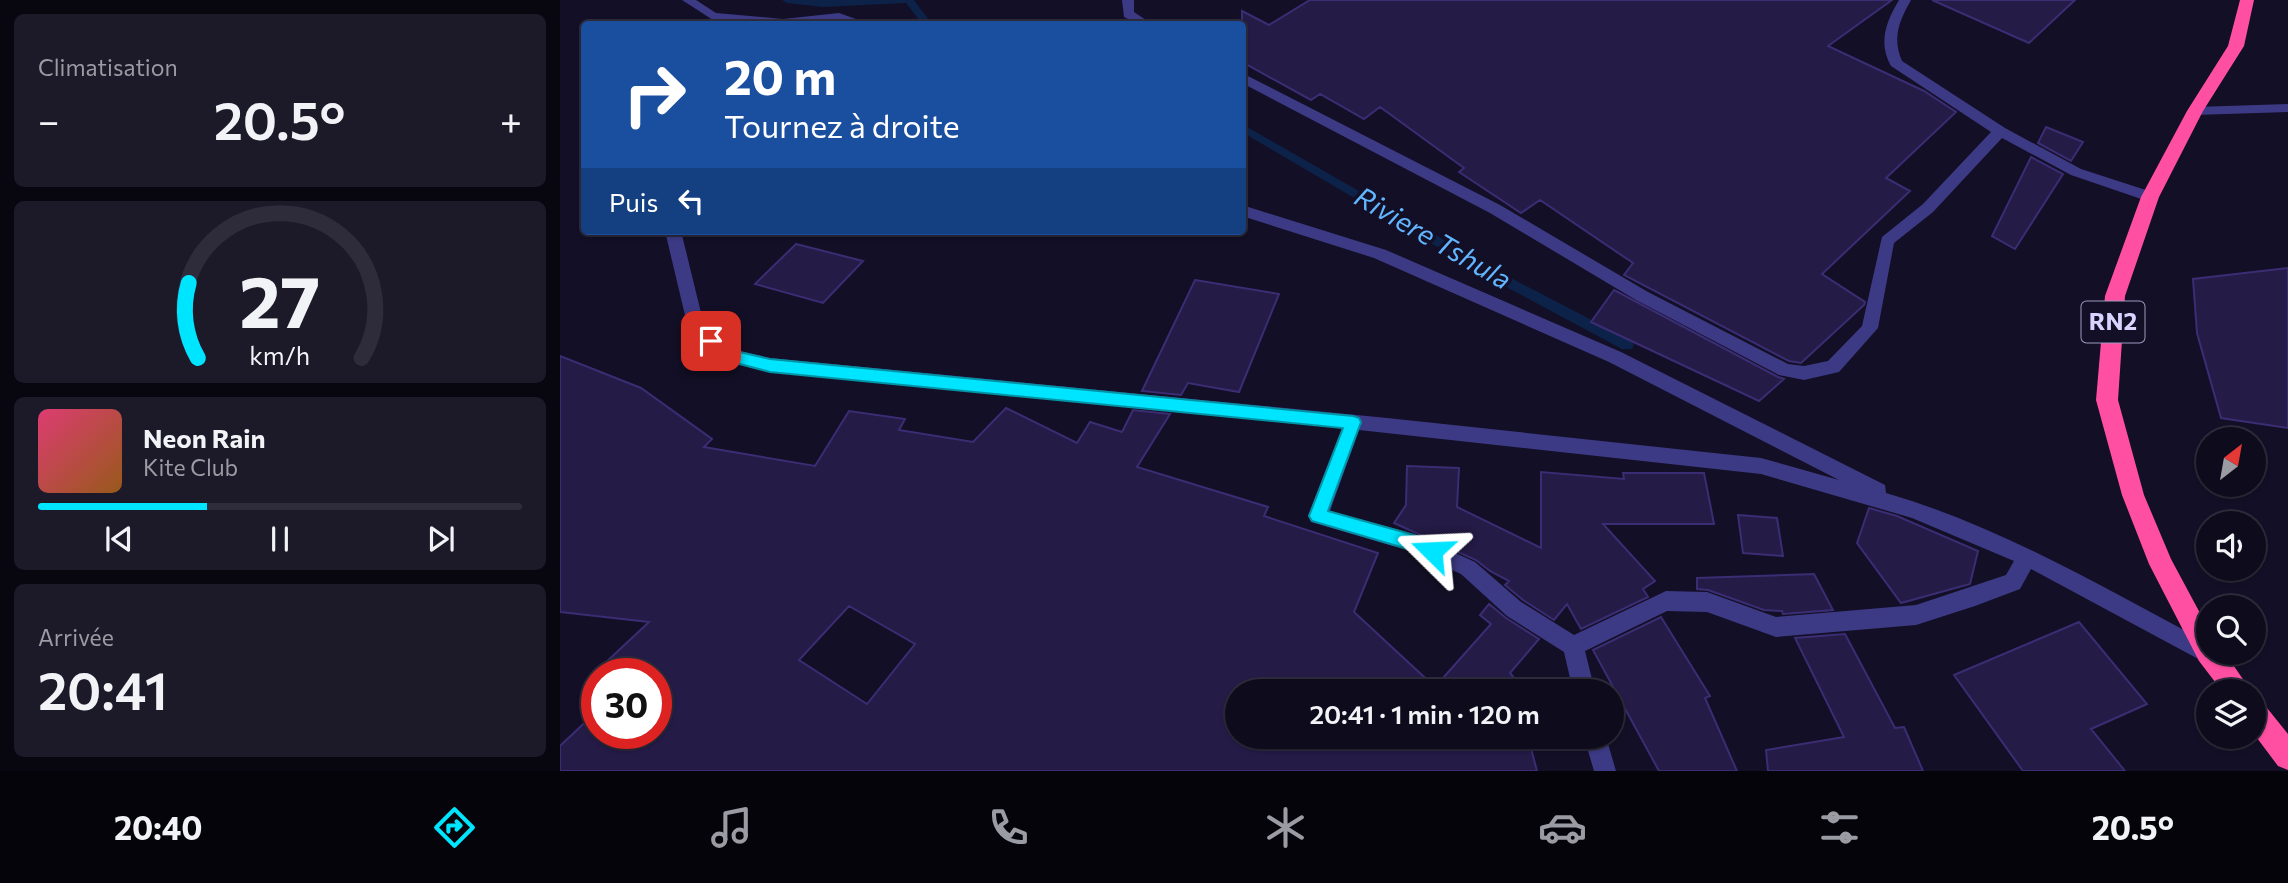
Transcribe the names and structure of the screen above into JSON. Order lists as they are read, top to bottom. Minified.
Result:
{"streets":{"highway":["RN2"]},"water":["Riviere Tshula"],"north":"top right","page":{"tile":["Climatisation",["Arrivée","20:41"]],"turn":["20 m","Tournez à droite"],"heat":["−","20.5°","+"],"then":"Puis","song":["Neon Rain","Kite Club"],"limit":"30","trip":"20:41 · 1 min · 120 m","tabs":["20:40","20.5°"],"gauge":["27","km/h"]}}
